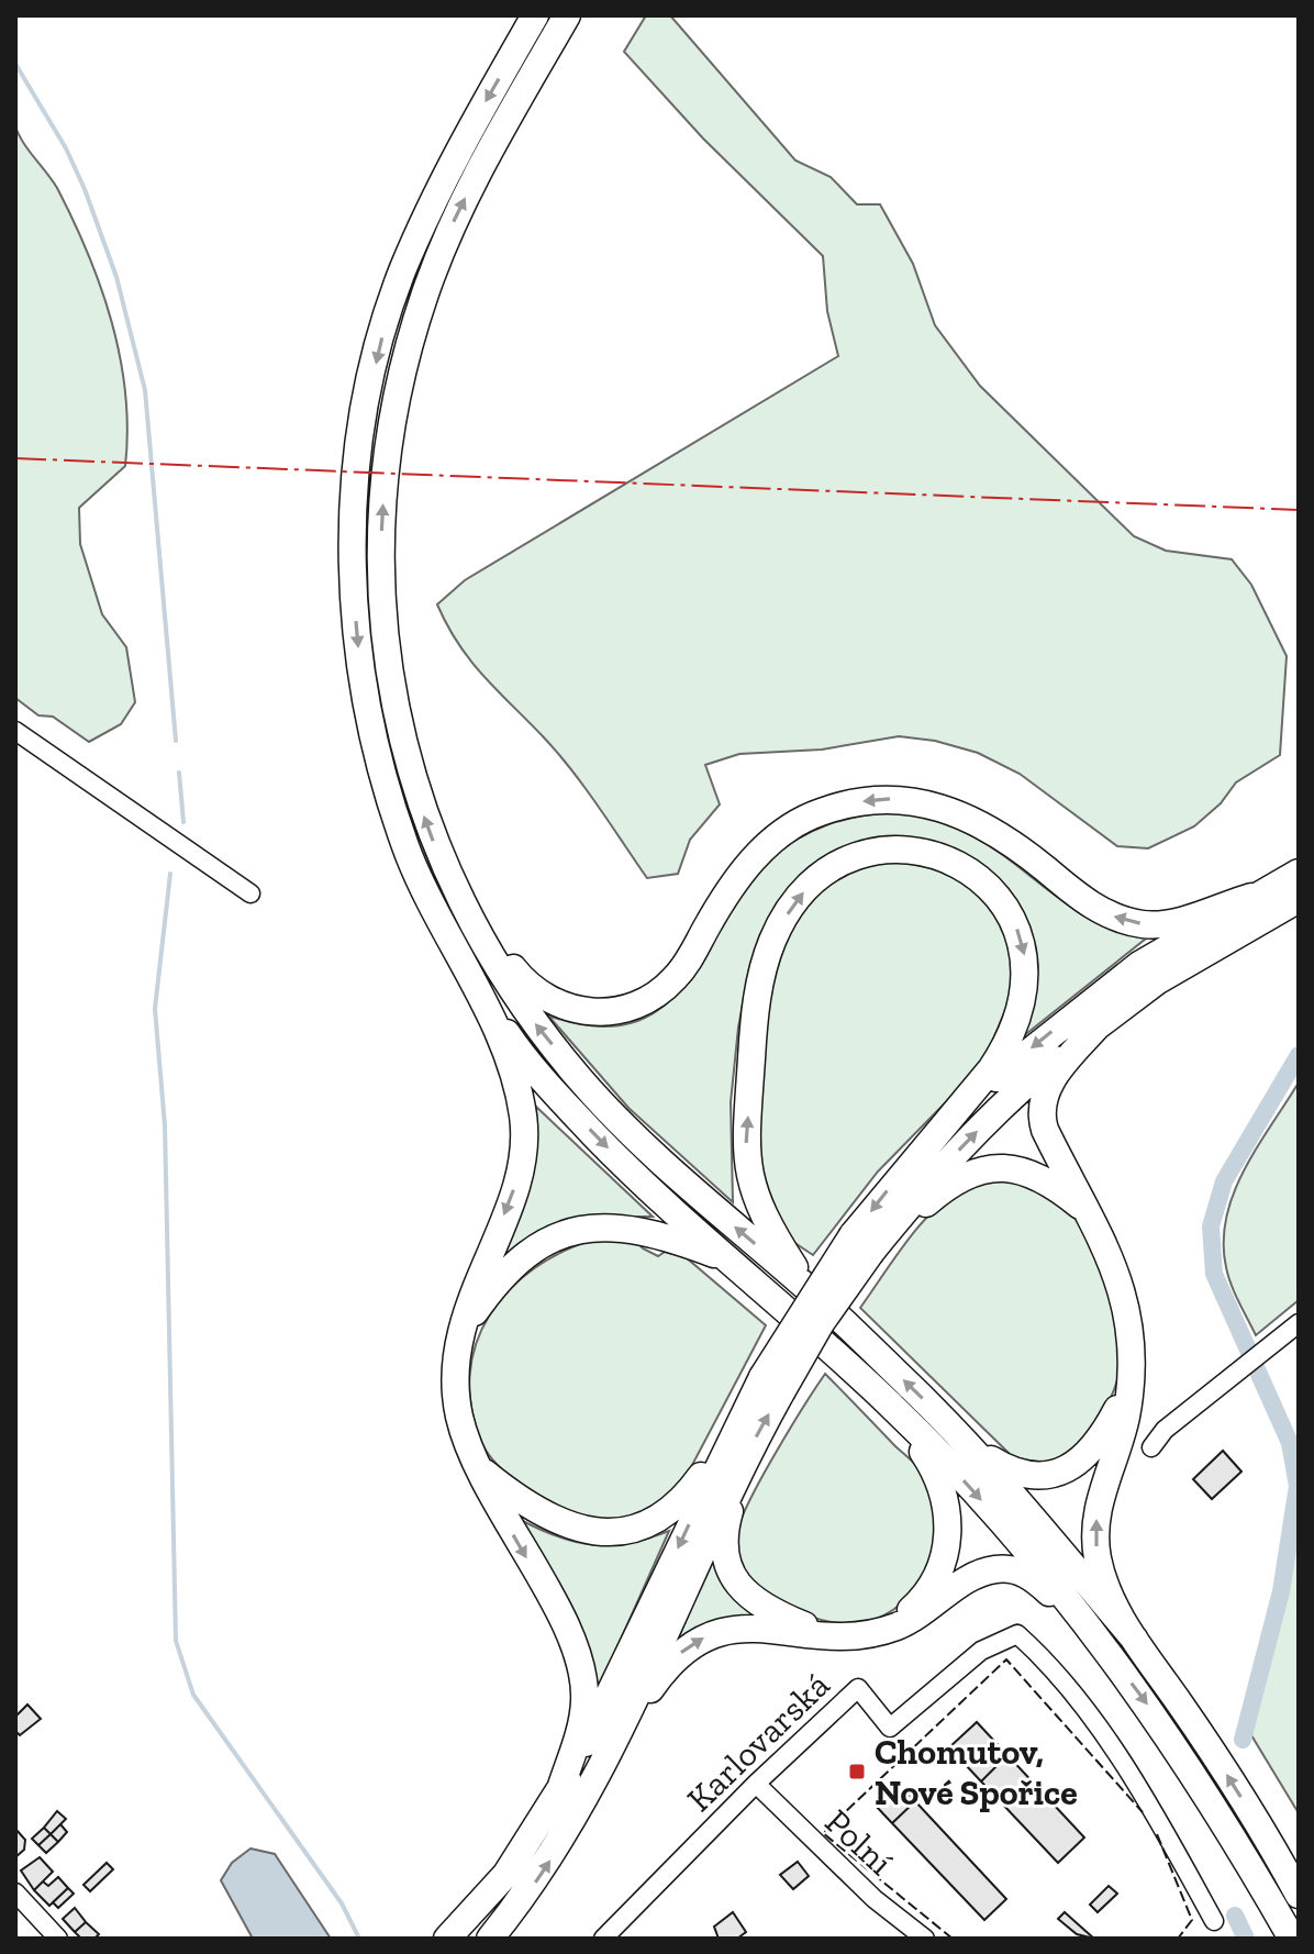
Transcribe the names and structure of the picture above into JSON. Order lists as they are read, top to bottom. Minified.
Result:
{"streets":{"street":["Karlovarská","Polní"]},"crossings":[["Karlovarská","Polní"]],"places":{"transit":["Chomutov, Nové Spořice"]}}
